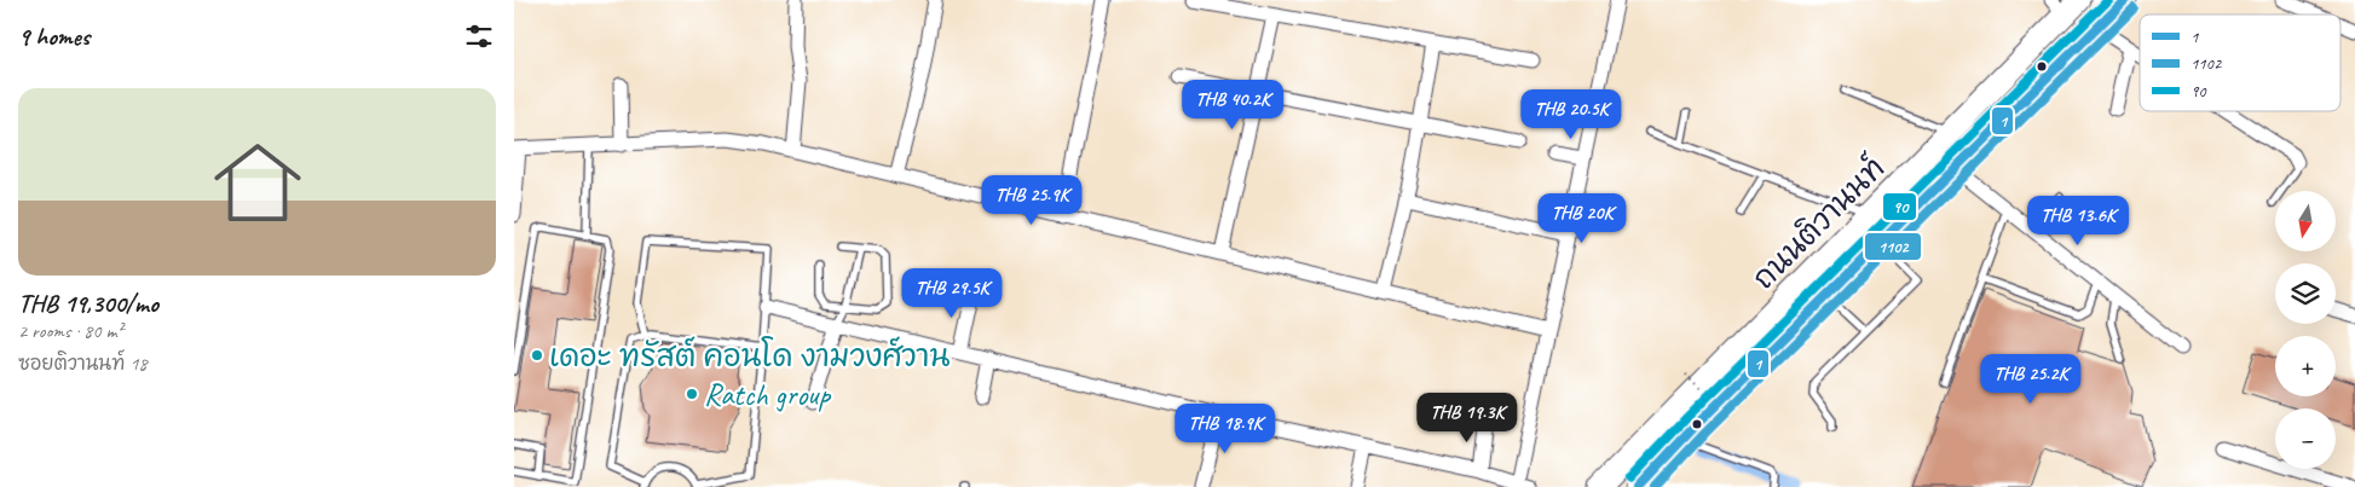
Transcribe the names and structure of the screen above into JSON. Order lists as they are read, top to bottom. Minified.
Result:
{"streets":{"main road":["ถนนติวานนท์"]},"places":["เดอะ ทรัสต์ คอนโด งามวงศ์วาน","Ratch group"],"lines":["transit line 1","transit line 90","transit line 1102"],"legend":["1","1102","90"],"north":"bottom","page":{"heading":"9 homes","list":[{"name":"THB 19,300/mo","note":"2 rooms · 80 m² · ซอยติวานนท์ 18"}],"price":["THB 40.2K","THB 20.5K","THB 25.9K","THB 20K","THB 13.6K","THB 29.5K","THB 25.2K","THB 19.3K","THB 18.9K"],"map_buttons":["+","−"]}}
